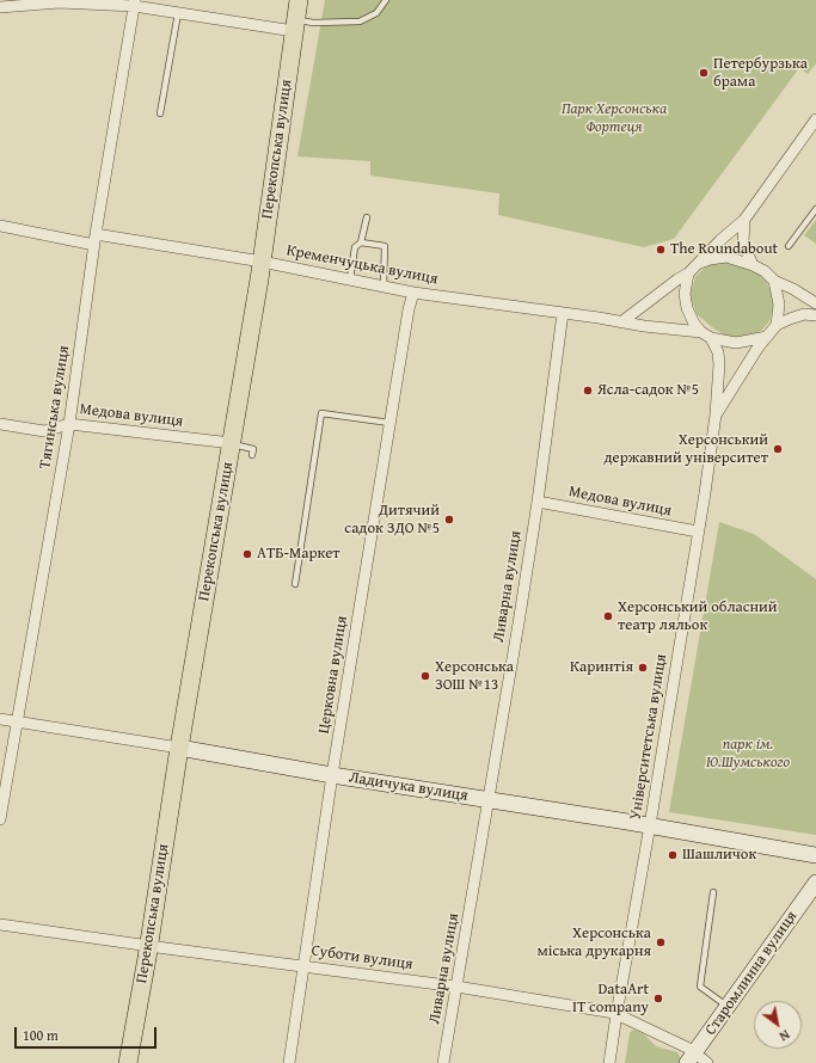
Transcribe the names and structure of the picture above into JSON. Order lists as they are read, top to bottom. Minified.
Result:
{"streets":{"main road":["Перекопська вулиця"],"street":["Кременчуцька вулиця","Тягинська вулиця","Медова вулиця","Ливарна вулиця","Церковна вулиця","Університетська вулиця","Ладичука вулиця","Суботи вулиця","Старомлинна вулиця"]},"crossings":[["Перекопська вулиця","Кременчуцька вулиця"],["Перекопська вулиця","Медова вулиця"],["Перекопська вулиця","Ладичука вулиця"],["Перекопська вулиця","Суботи вулиця"],["Кременчуцька вулиця","Тягинська вулиця"],["Кременчуцька вулиця","Ливарна вулиця"],["Кременчуцька вулиця","Церковна вулиця"],["Кременчуцька вулиця","Університетська вулиця"],["Тягинська вулиця","Медова вулиця"],["Тягинська вулиця","Ладичука вулиця"],["Медова вулиця","Ливарна вулиця"],["Медова вулиця","Університетська вулиця"],["Ливарна вулиця","Ладичука вулиця"],["Ливарна вулиця","Суботи вулиця"],["Церковна вулиця","Ладичука вулиця"],["Церковна вулиця","Суботи вулиця"],["Університетська вулиця","Ладичука вулиця"],["Університетська вулиця","Суботи вулиця"],["Суботи вулиця","Старомлинна вулиця"]],"parks":["Парк Херсонська Фортеця","парк ім. Ю.Шумського"],"places":["Петербурзька брама","The Roundabout","Ясла-садок №5","Херсонський державний університет","Дитячий садок ЗДО №5","АТБ-Маркет","Херсонський обласний театр ляльок","Каринтія","Херсонська ЗОШ №13","Шашличок","Херсонська міська друкарня","DataArt IT company"],"scale_bar":"100 m","north":"bottom right"}
